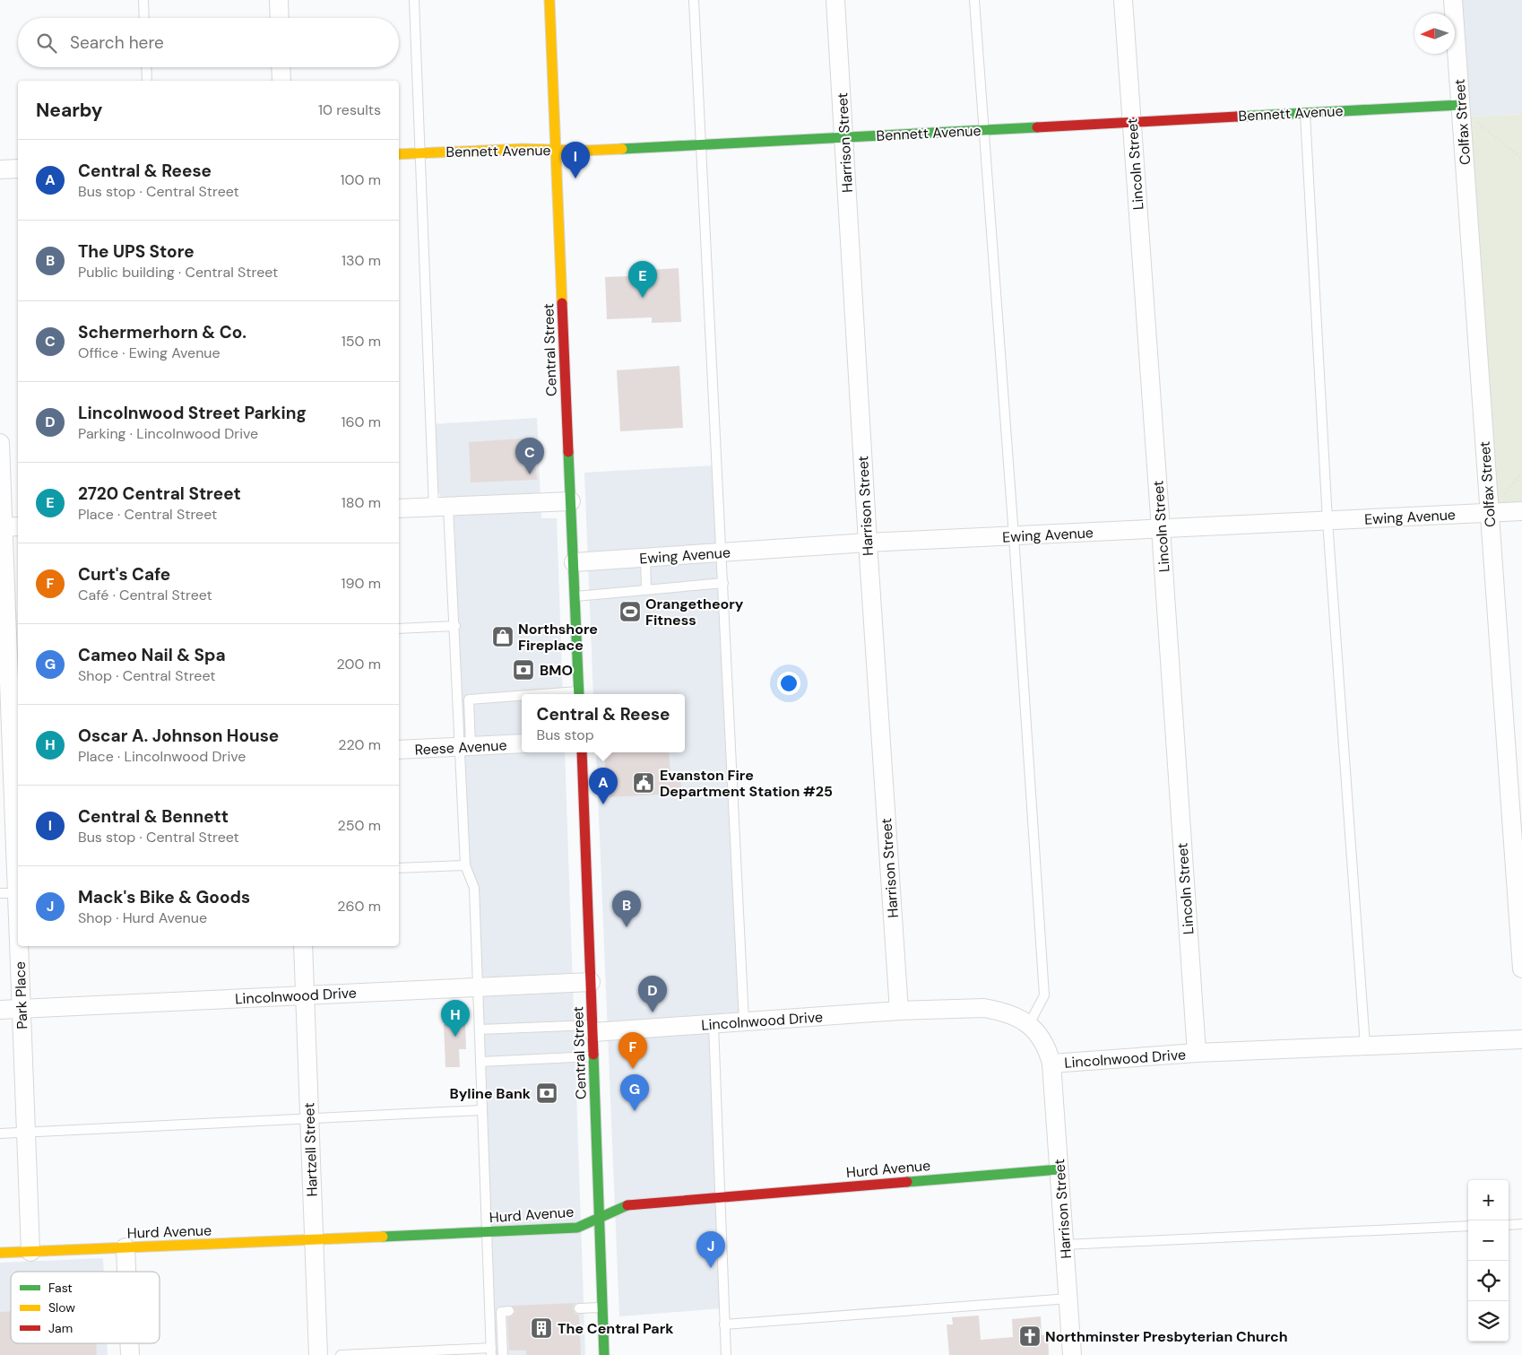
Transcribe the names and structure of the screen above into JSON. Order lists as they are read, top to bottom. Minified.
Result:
{"streets":{"street":["Bennett Avenue","Colfax Street","Harrison Street","Lincoln Street","Central Street","Ewing Avenue","Reese Avenue","Park Place","Lincolnwood Drive","Hartzell Street","Hurd Avenue"]},"crossings":[["Bennett Avenue","Colfax Street"],["Bennett Avenue","Harrison Street"],["Bennett Avenue","Lincoln Street"],["Bennett Avenue","Central Street"],["Colfax Street","Ewing Avenue"],["Harrison Street","Ewing Avenue"],["Harrison Street","Lincolnwood Drive"],["Harrison Street","Hurd Avenue"],["Lincoln Street","Ewing Avenue"],["Lincoln Street","Lincolnwood Drive"],["Central Street","Ewing Avenue"],["Central Street","Lincolnwood Drive"],["Central Street","Hurd Avenue"],["Park Place","Lincolnwood Drive"],["Park Place","Hurd Avenue"],["Lincolnwood Drive","Hartzell Street"],["Hartzell Street","Hurd Avenue"]],"places":{"sports":["Orangetheory Fitness"],"shop":["Northshore Fireplace"],"bank":["BMO","Byline Bank"],"public building":["Evanston Fire Department Station #25"],"building":["The Central Park"],"church":["Northminster Presbyterian Church"]},"legend":["Fast","Slow","Jam"],"north":"left","page":{"search":"Search here","heading":["Nearby","10 results"],"list":[{"mark":"A","name":"Central & Reese","note":"Bus stop · Central Street","value":"100 m"},{"mark":"B","name":"The UPS Store","note":"Public building · Central Street","value":"130 m"},{"mark":"C","name":"Schermerhorn & Co.","note":"Office · Ewing Avenue","value":"150 m"},{"mark":"D","name":"Lincolnwood Street Parking","note":"Parking · Lincolnwood Drive","value":"160 m"},{"mark":"E","name":"2720 Central Street","note":"Place · Central Street","value":"180 m"},{"mark":"F","name":"Curt's Cafe","note":"Café · Central Street","value":"190 m"},{"mark":"G","name":"Cameo Nail & Spa","note":"Shop · Central Street","value":"200 m"},{"mark":"H","name":"Oscar A. Johnson House","note":"Place · Lincolnwood Drive","value":"220 m"},{"mark":"I","name":"Central & Bennett","note":"Bus stop · Central Street","value":"250 m"},{"mark":"J","name":"Mack's Bike & Goods","note":"Shop · Hurd Avenue","value":"260 m"}],"pins":["I","E","C","A","B","D","H","F","G","J"],"popup":["Central & Reese","Bus stop"],"map_buttons":["+","−"]}}
